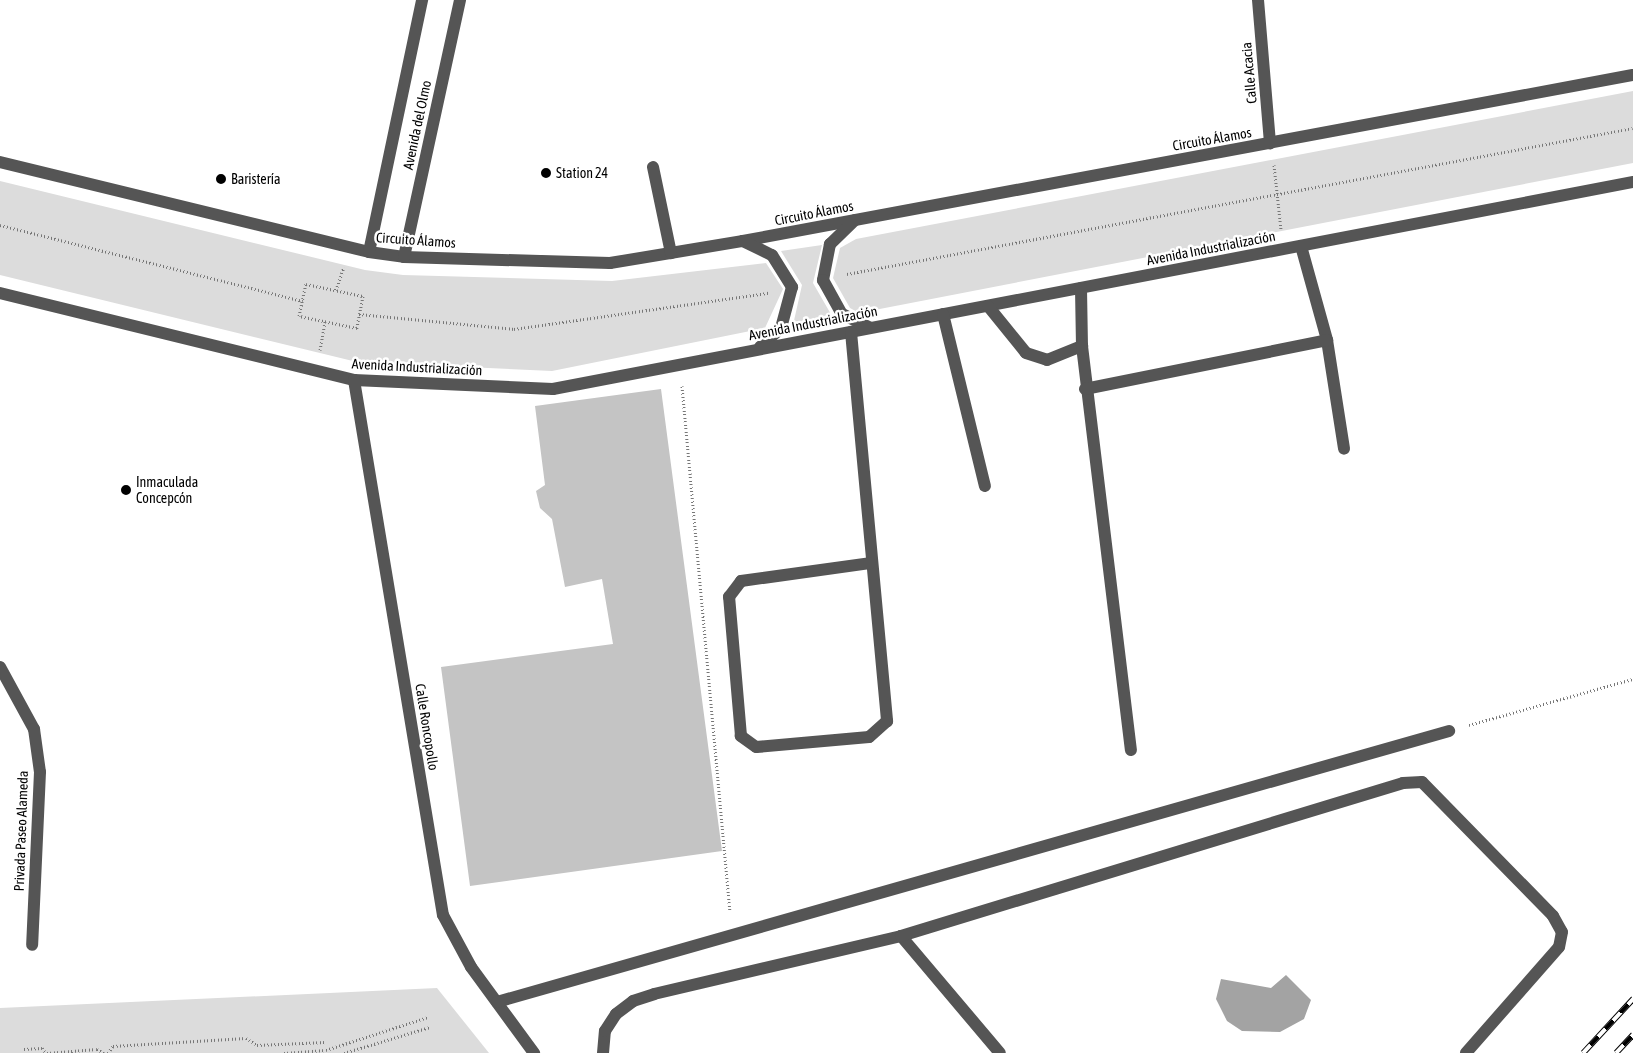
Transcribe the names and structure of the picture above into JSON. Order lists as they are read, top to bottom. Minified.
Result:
{"streets":{"street":["Calle Acacia","Avenida del Olmo","Circuito Álamos","Avenida Industrialización","Calle Roncopollo","Privada Paseo Alameda"]},"crossings":[["Calle Acacia","Circuito Álamos"],["Avenida del Olmo","Circuito Álamos"],["Avenida Industrialización","Calle Roncopollo"]],"places":["Station 24","Baristería","Inmaculada Concepcón"]}
